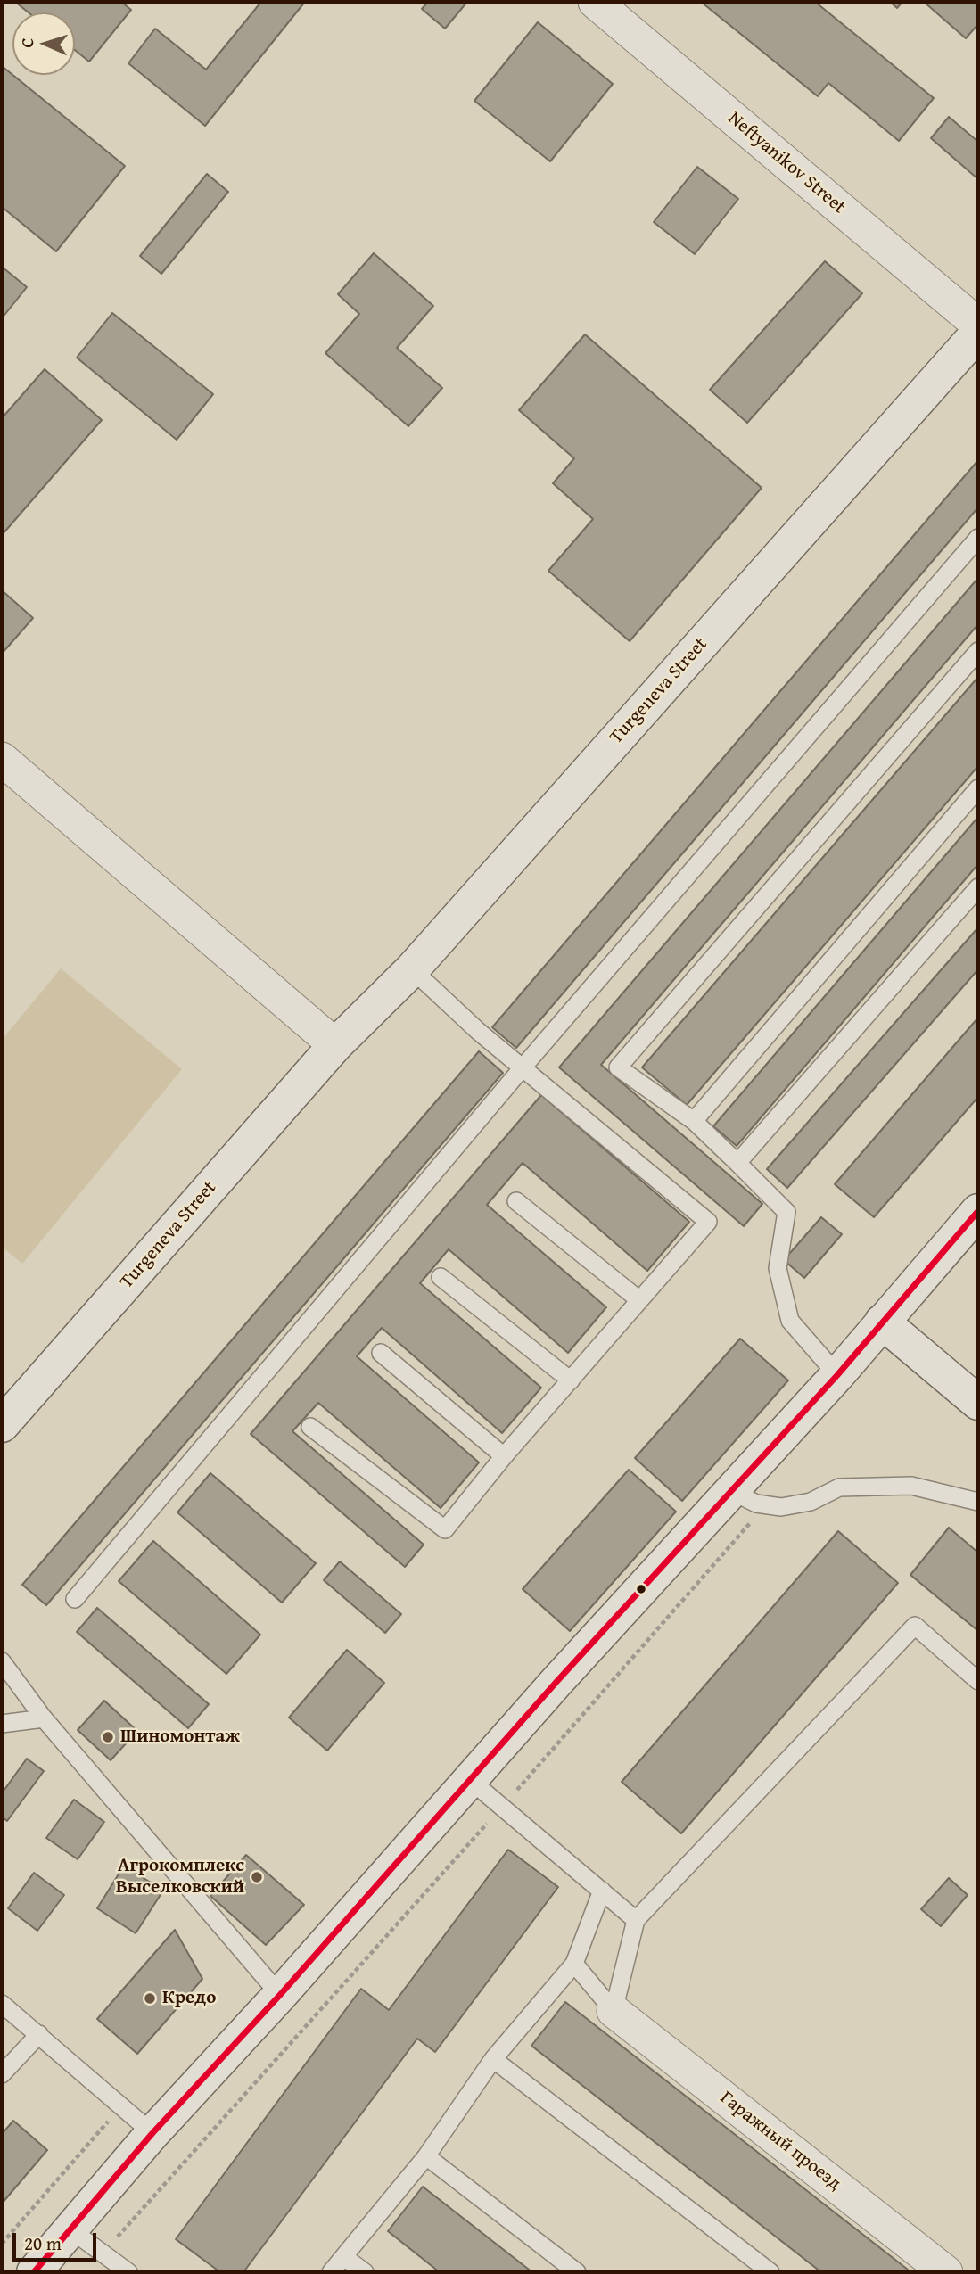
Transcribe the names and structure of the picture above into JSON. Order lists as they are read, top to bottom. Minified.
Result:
{"streets":{"street":["Neftyanikov Street","Turgeneva Street","Гаражный проезд"]},"places":["Шиномонтаж","Агрокомплекс Выселковский","Кредо"],"scale_bar":"20 m","north":"left"}
